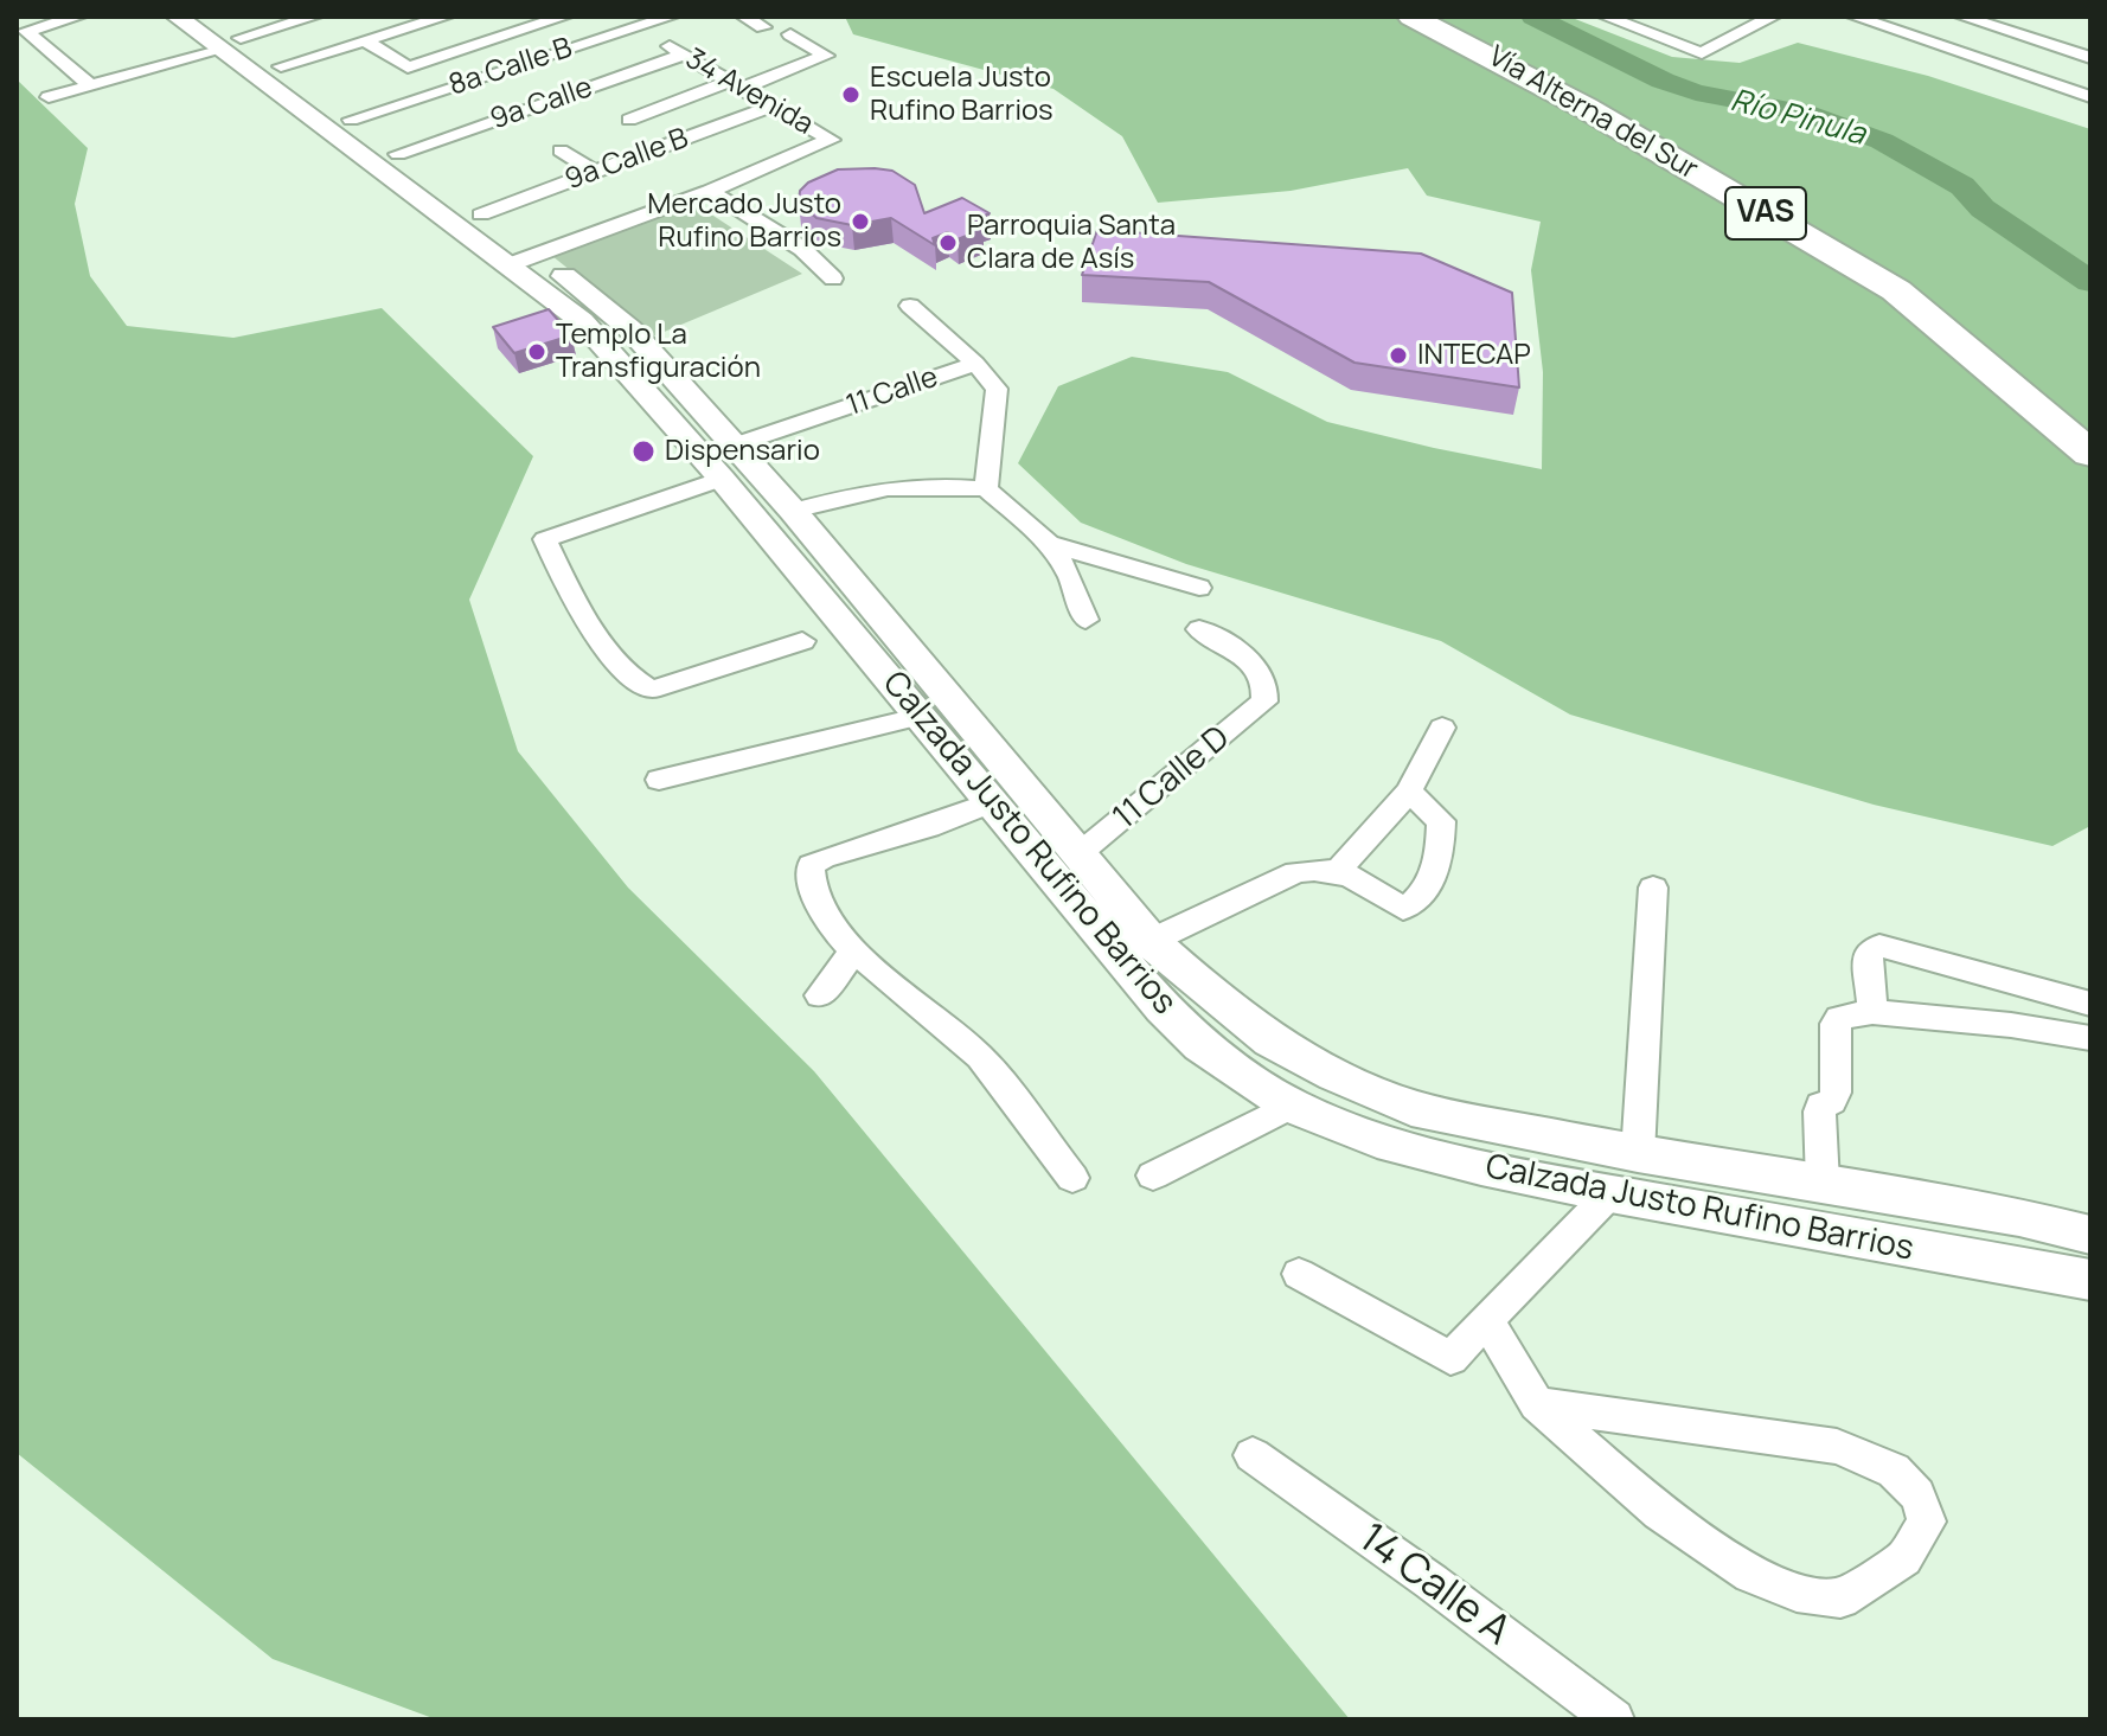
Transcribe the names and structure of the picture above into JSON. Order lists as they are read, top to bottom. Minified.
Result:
{"streets":{"highway":["Vía Alterna del Sur","VAS"],"street":["8a Calle B","34 Avenida","9a Calle","9a Calle B","11 Calle","11 Calle D","Calzada Justo Rufino Barrios","14 Calle A"]},"crossings":[["8a Calle B","34 Avenida"],["8a Calle B","Calzada Justo Rufino Barrios"],["34 Avenida","9a Calle"],["34 Avenida","9a Calle B"],["9a Calle","Calzada Justo Rufino Barrios"],["9a Calle B","Calzada Justo Rufino Barrios"],["11 Calle","Calzada Justo Rufino Barrios"],["11 Calle D","Calzada Justo Rufino Barrios"]],"water":["Río Pinula"],"places":["Escuela Justo Rufino Barrios","Mercado Justo Rufino Barrios","Parroquia Santa Clara de Asís","Templo La Transfiguración","INTECAP","Dispensario"]}
